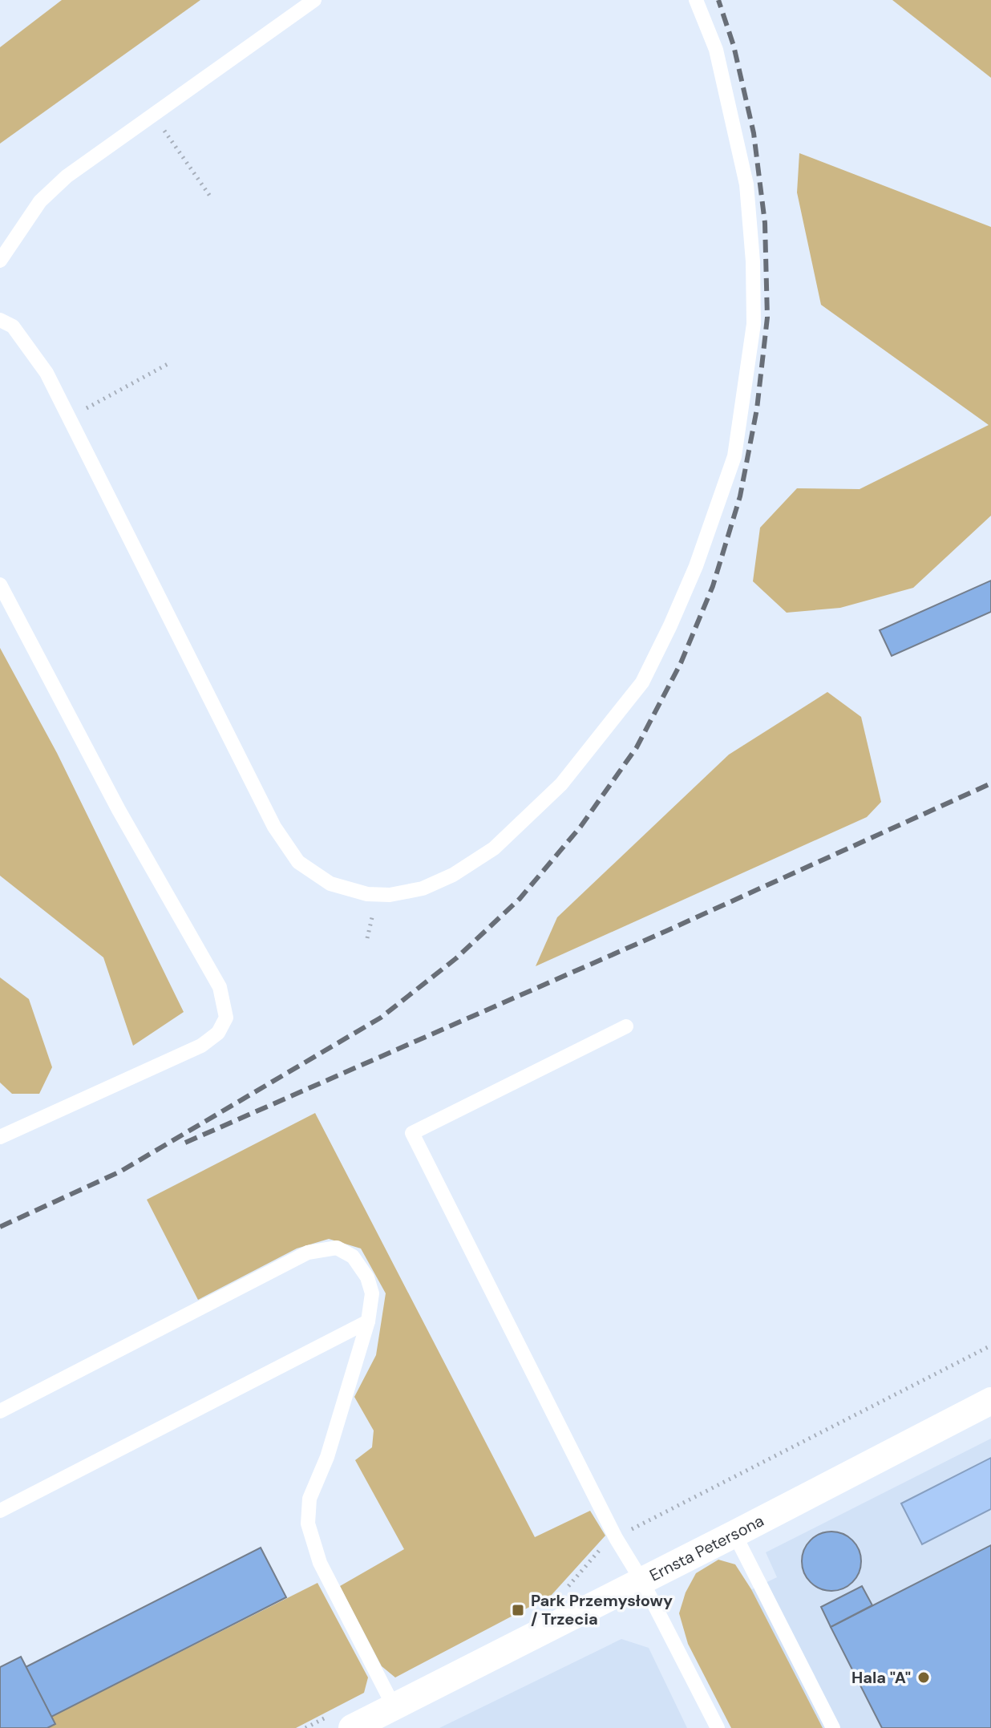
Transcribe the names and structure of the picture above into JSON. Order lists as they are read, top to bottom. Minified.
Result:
{"streets":{"street":["Ernsta Petersona"]},"places":{"transit":["Park Przemysłowy / Trzecia"],"other":["Hala \"A\""]}}
